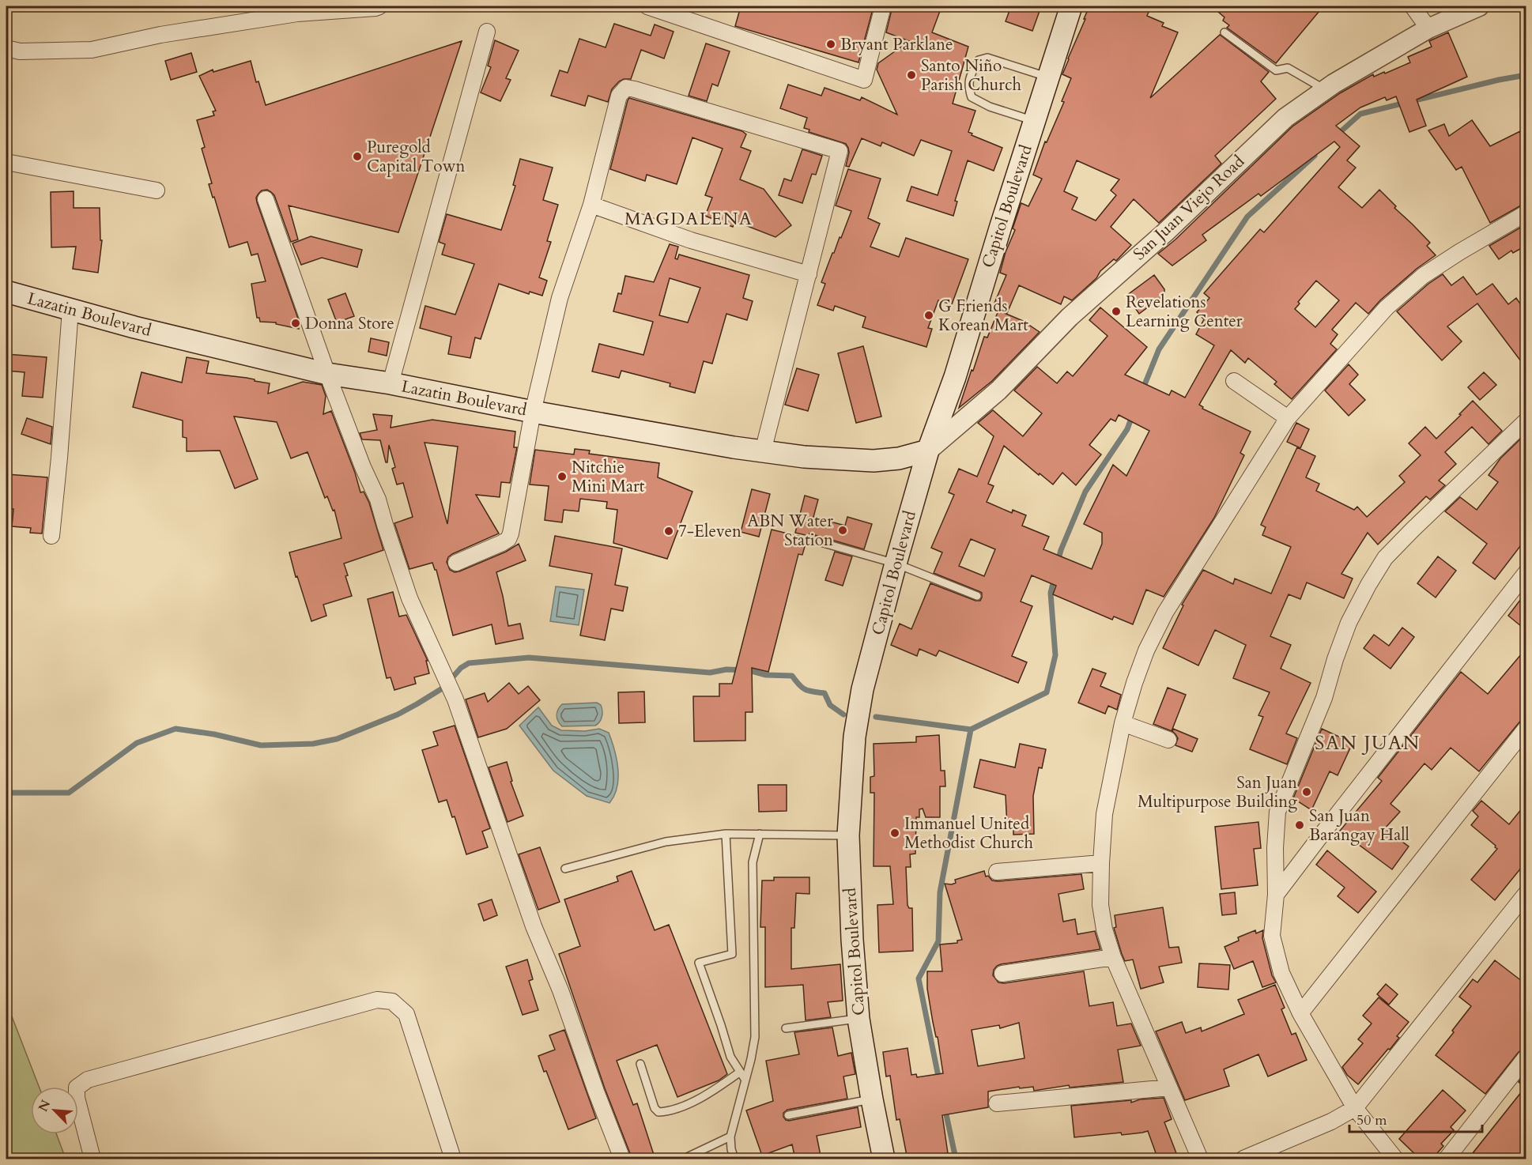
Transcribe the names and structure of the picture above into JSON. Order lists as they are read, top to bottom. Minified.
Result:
{"streets":{"main road":["Capitol Boulevard","Lazatin Boulevard"],"street":["San Juan Viejo Road"]},"crossings":[["Capitol Boulevard","San Juan Viejo Road"],["Capitol Boulevard","Lazatin Boulevard"],["San Juan Viejo Road","Lazatin Boulevard"]],"districts":["MAGDALENA","SAN JUAN"],"places":["Bryant Parklane","Santo Niño Parish Church","Puregold Capital Town","Revelations Learning Center","G Friends Korean Mart","Donna Store","Nitchie Mini Mart","ABN Water Station","7-Eleven","San Juan Multipurpose Building","San Juan Barangay Hall","Immanuel United Methodist Church"],"scale_bar":"50 m","north":"top left"}
